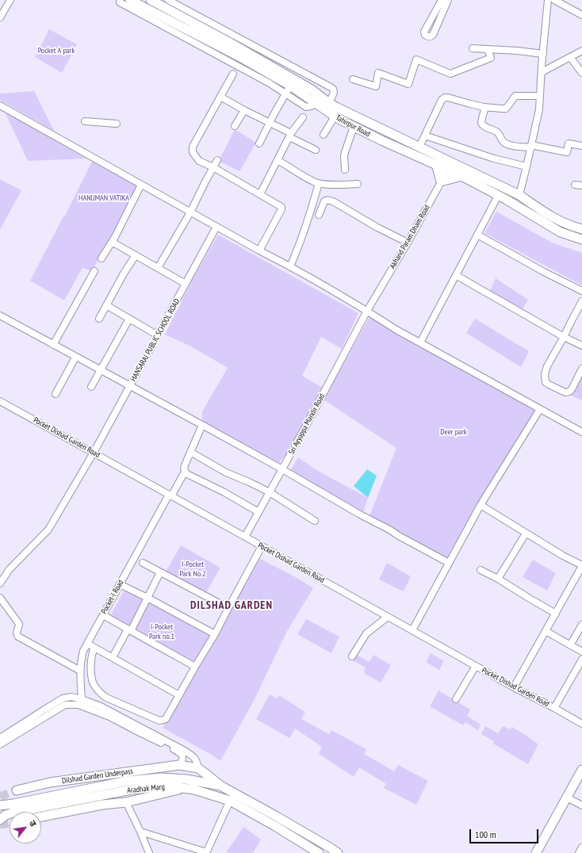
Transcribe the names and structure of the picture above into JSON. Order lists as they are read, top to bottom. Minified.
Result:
{"streets":{"main road":["Tahirpur Road","Dilshad Garden Underpass","Aradhak Marg"],"street":["Akhand Param Dham Road","HANSARAJ PUBLIC SCHOOL ROAD","Sri Ayyappa Mandir Road","Pocket Dishad Garden Road","Pocket-I Road"]},"crossings":[["Tahirpur Road","Akhand Param Dham Road"],["Akhand Param Dham Road","Sri Ayyappa Mandir Road"],["HANSARAJ PUBLIC SCHOOL ROAD","Pocket Dishad Garden Road"],["Sri Ayyappa Mandir Road","Pocket Dishad Garden Road"],["Pocket Dishad Garden Road","Pocket-I Road"],["Dilshad Garden Underpass","Aradhak Marg"]],"districts":["DILSHAD GARDEN"],"parks":["Pocket A park","HANUMAN VATIKA","Deer park","I-Pocket Park No.2","I-Pocket Park no.1"],"scale_bar":"100 m","north":"top right"}
